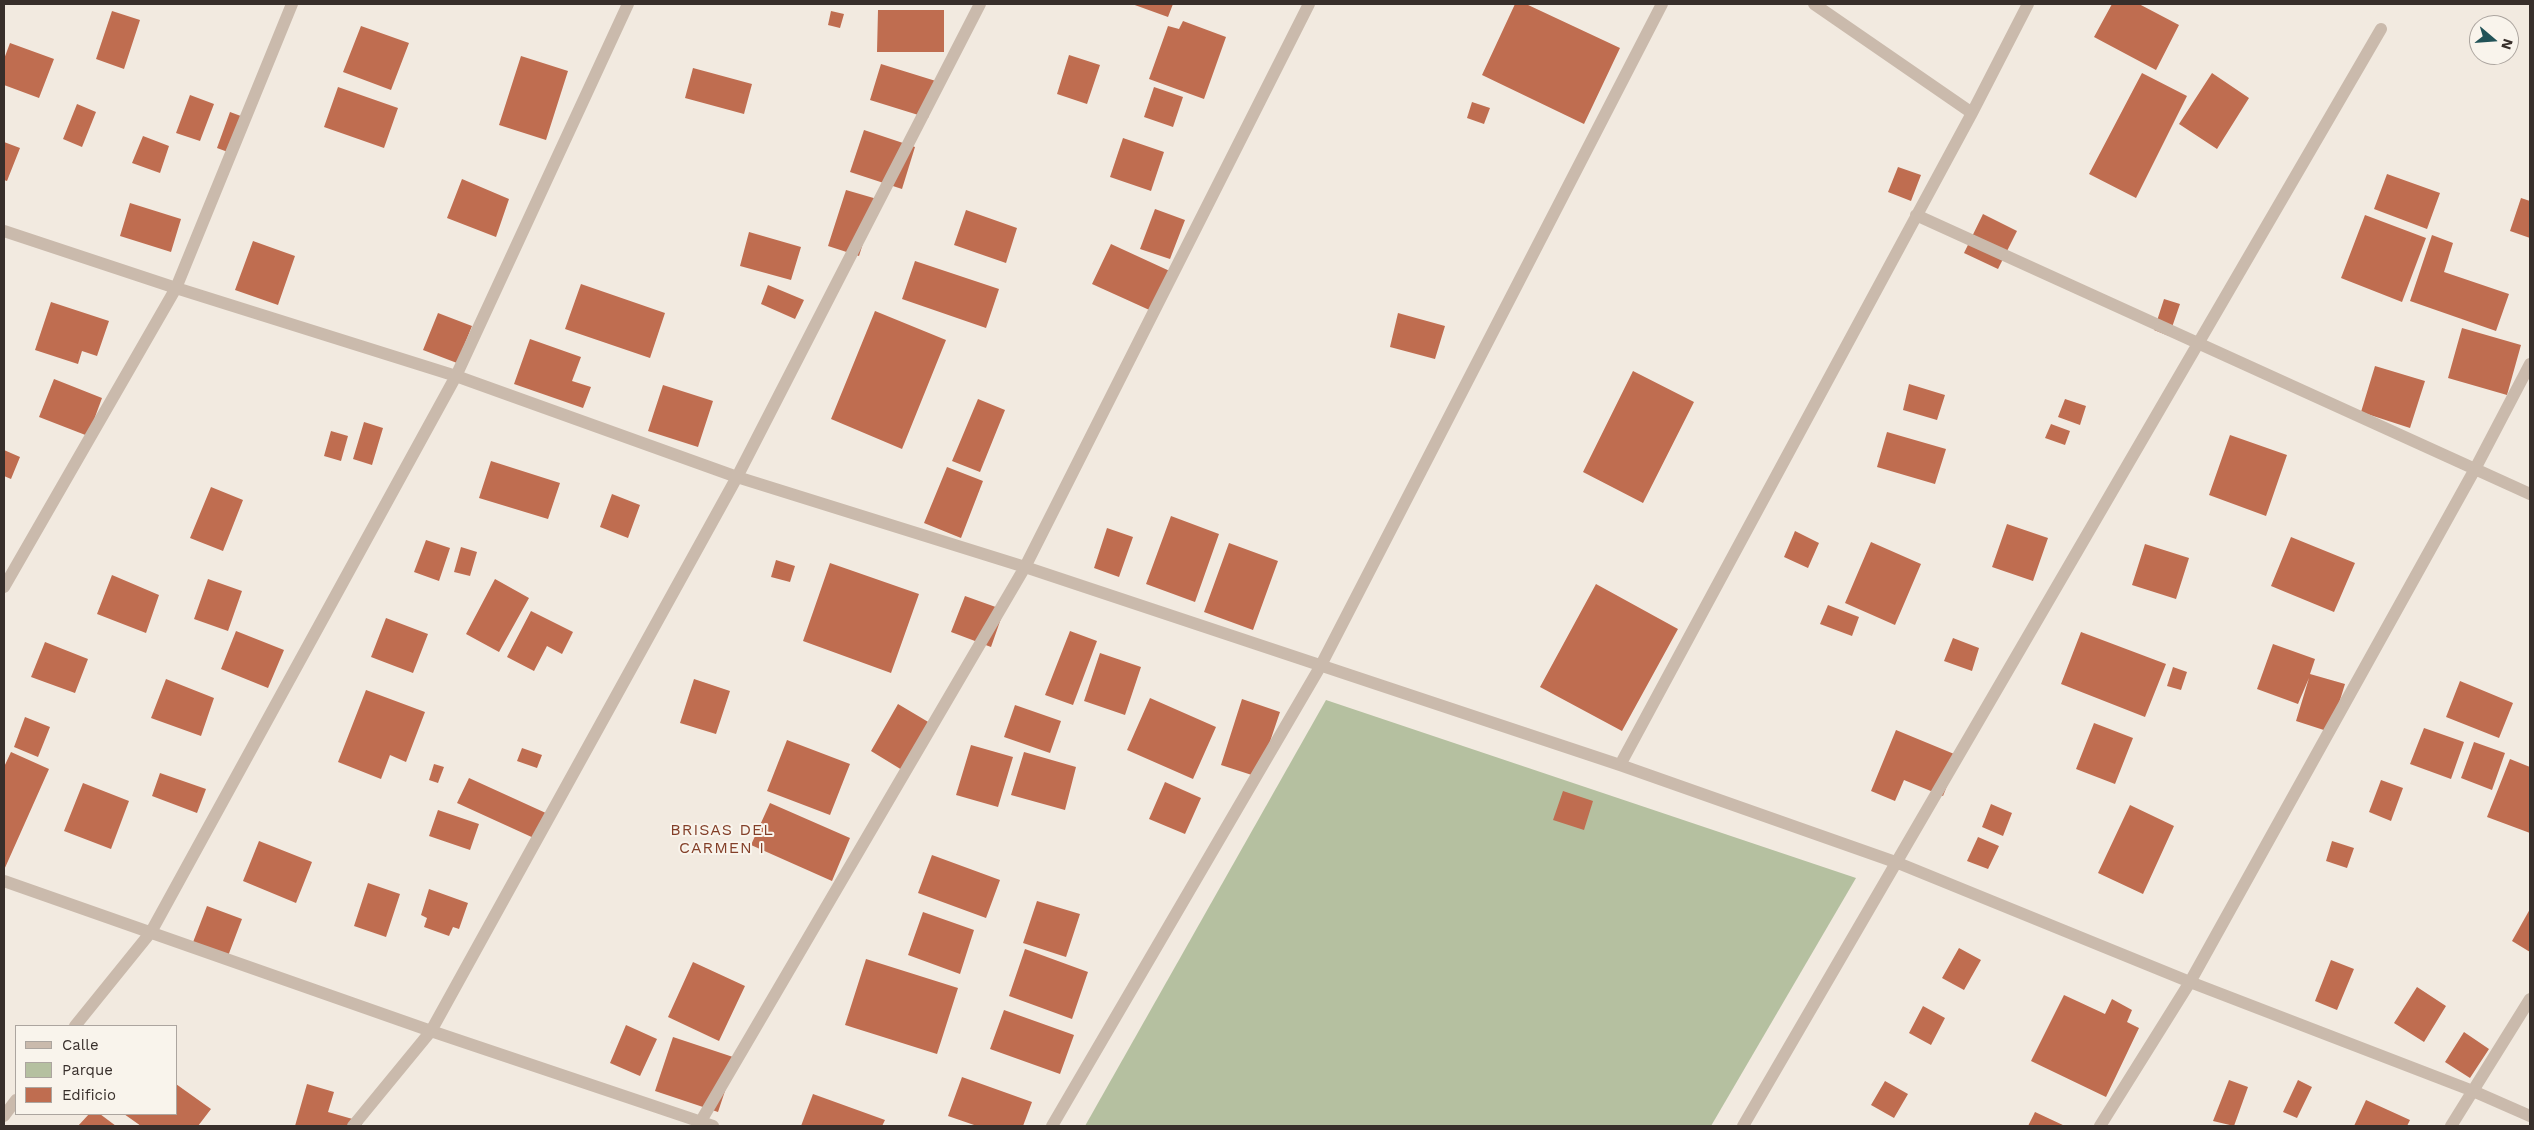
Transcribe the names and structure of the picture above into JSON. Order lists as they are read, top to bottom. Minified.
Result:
{"districts":["BRISAS DEL CARMEN I"],"legend":["Calle","Parque","Edificio"],"north":"right"}
